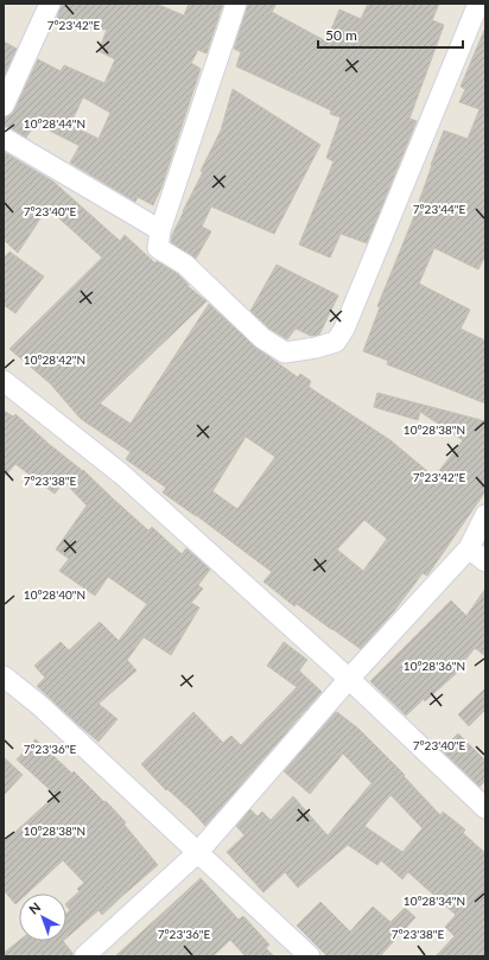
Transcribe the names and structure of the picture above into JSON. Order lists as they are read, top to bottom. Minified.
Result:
{"scale_bar":"50 m","north":"top left","coordinates":["7°23'42\"E","10°28'44\"N","7°23'44\"E","7°23'40\"E","10°28'42\"N","10°28'38\"N","7°23'38\"E","10°28'40\"N","10°28'36\"N","7°23'36\"E","10°28'34\"N"]}
